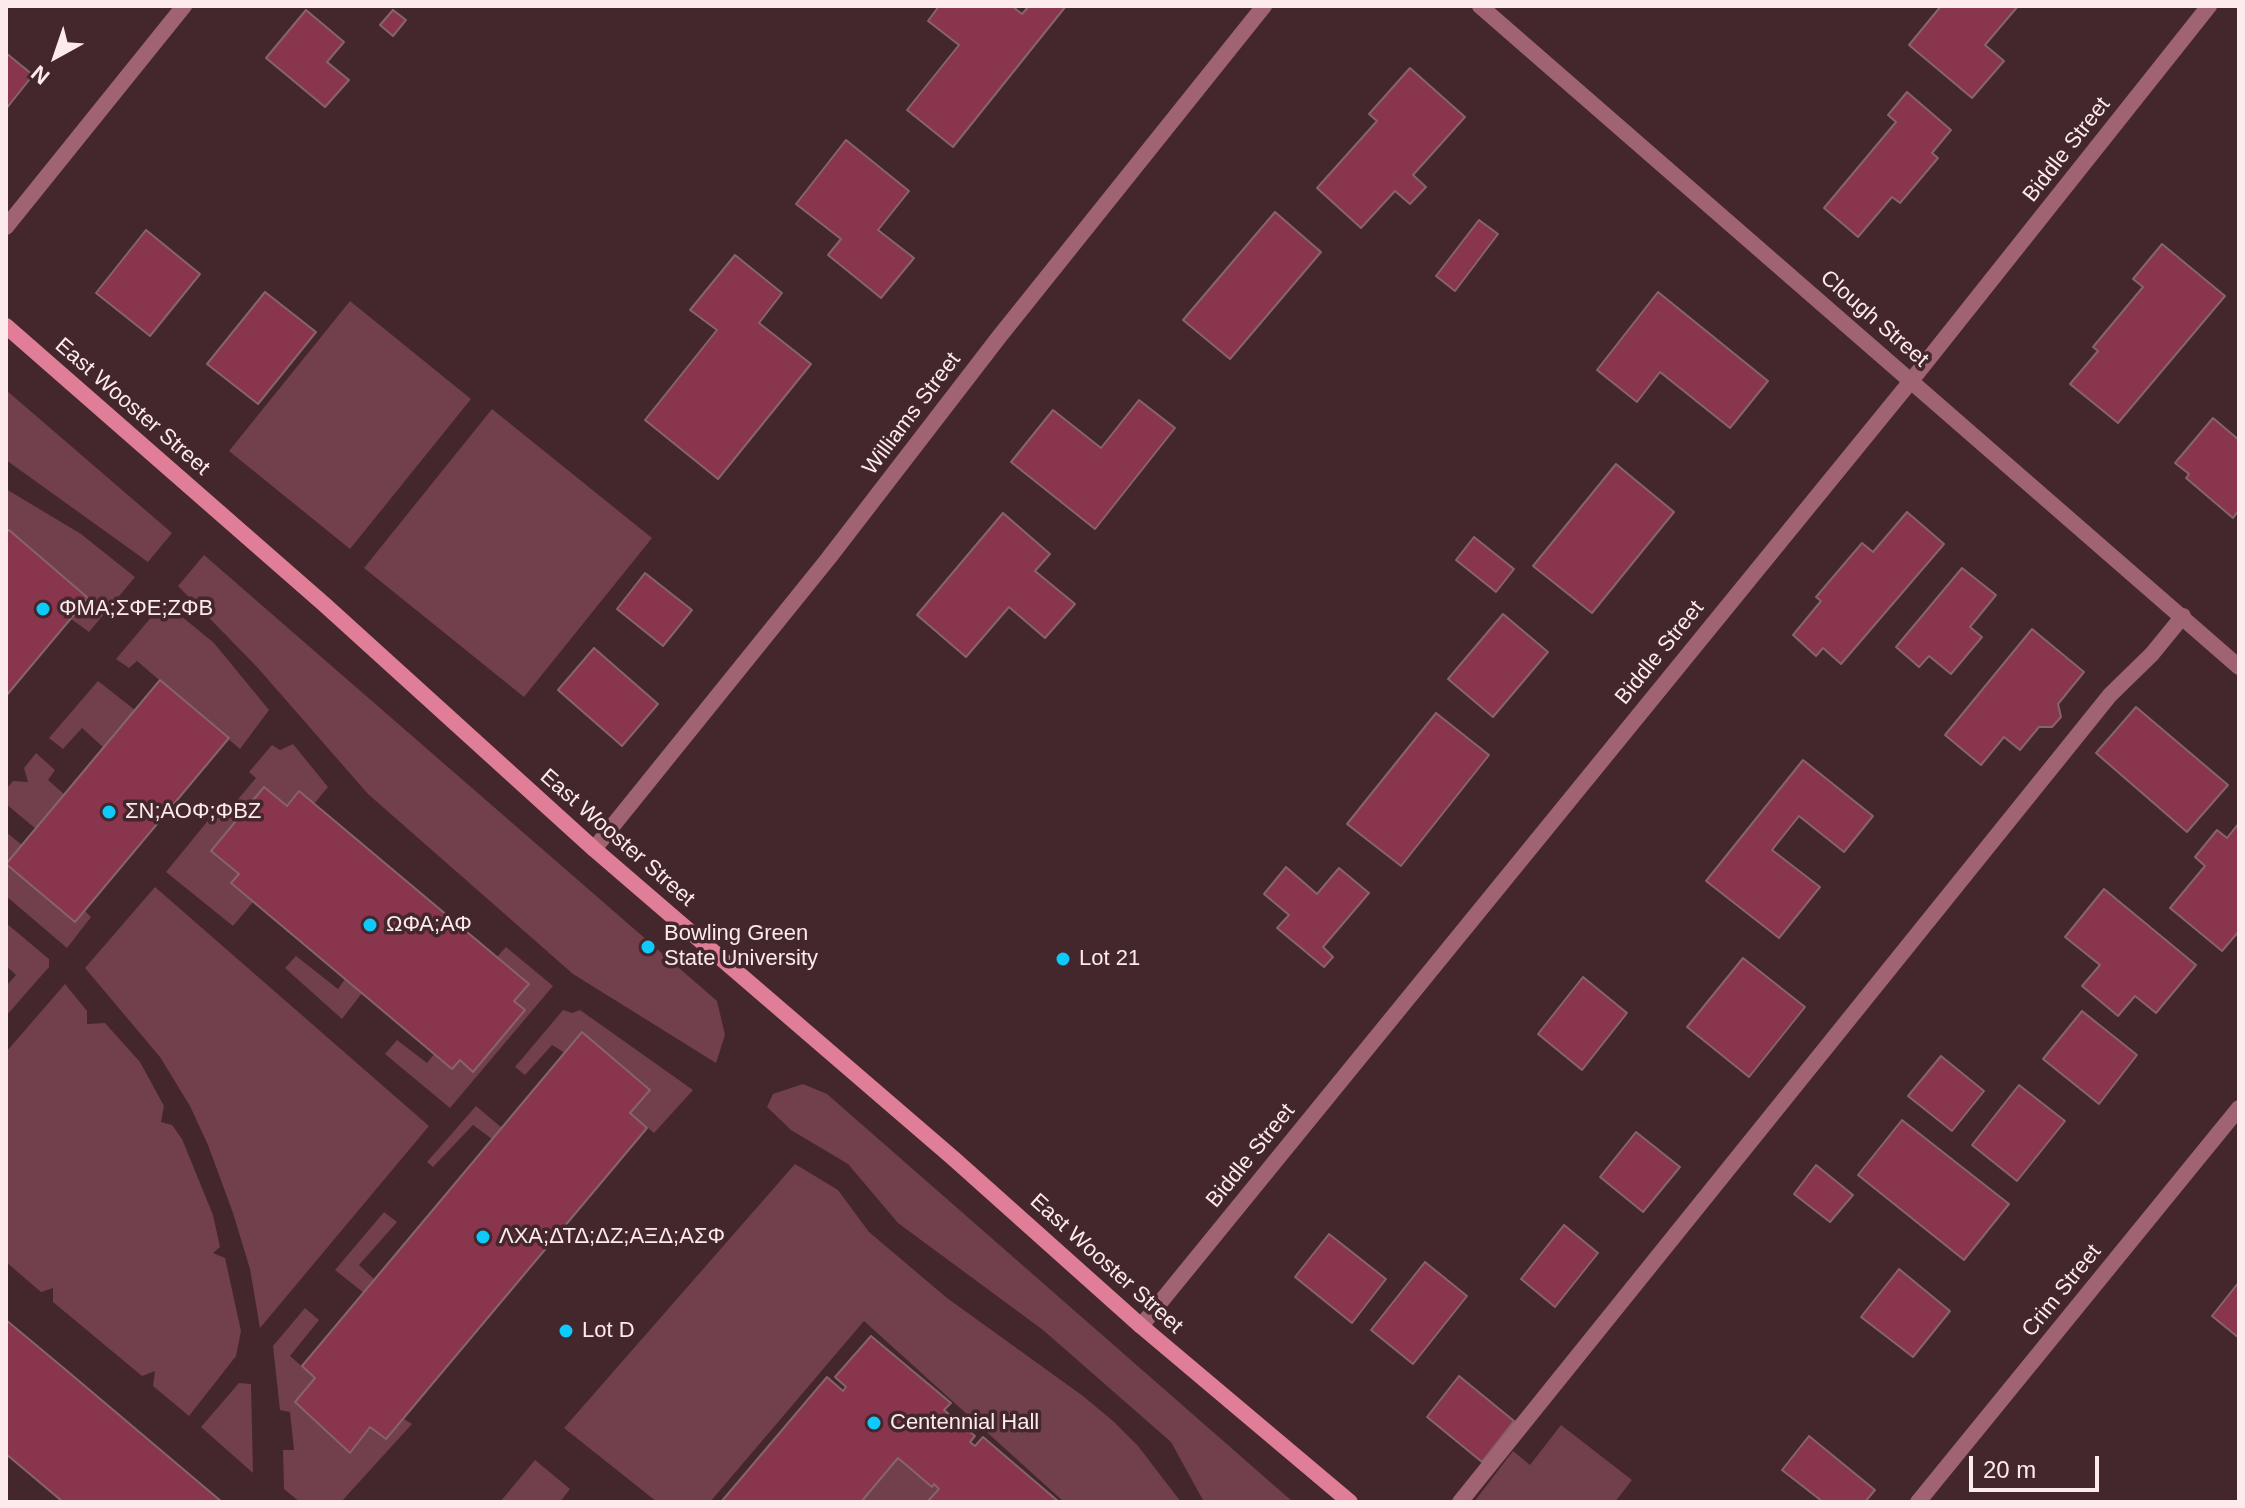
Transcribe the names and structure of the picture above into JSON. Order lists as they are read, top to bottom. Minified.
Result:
{"streets":{"main road":["East Wooster Street"],"street":["Biddle Street","Clough Street","Williams Street","Crim Street"]},"crossings":[["Biddle Street","Clough Street"],["Biddle Street","East Wooster Street"],["East Wooster Street","Williams Street"]],"places":["ΦΜΑ;ΣΦΕ;ΖΦΒ","ΣΝ;ΑΟΦ;ΦΒΖ","ΩΦΑ;ΑΦ","Bowling Green State University","Lot 21","ΛΧΑ;ΔΤΔ;ΔΖ;ΑΞΔ;ΑΣΦ","Lot D","Centennial Hall"],"scale_bar":"20 m","north":"bottom left"}
